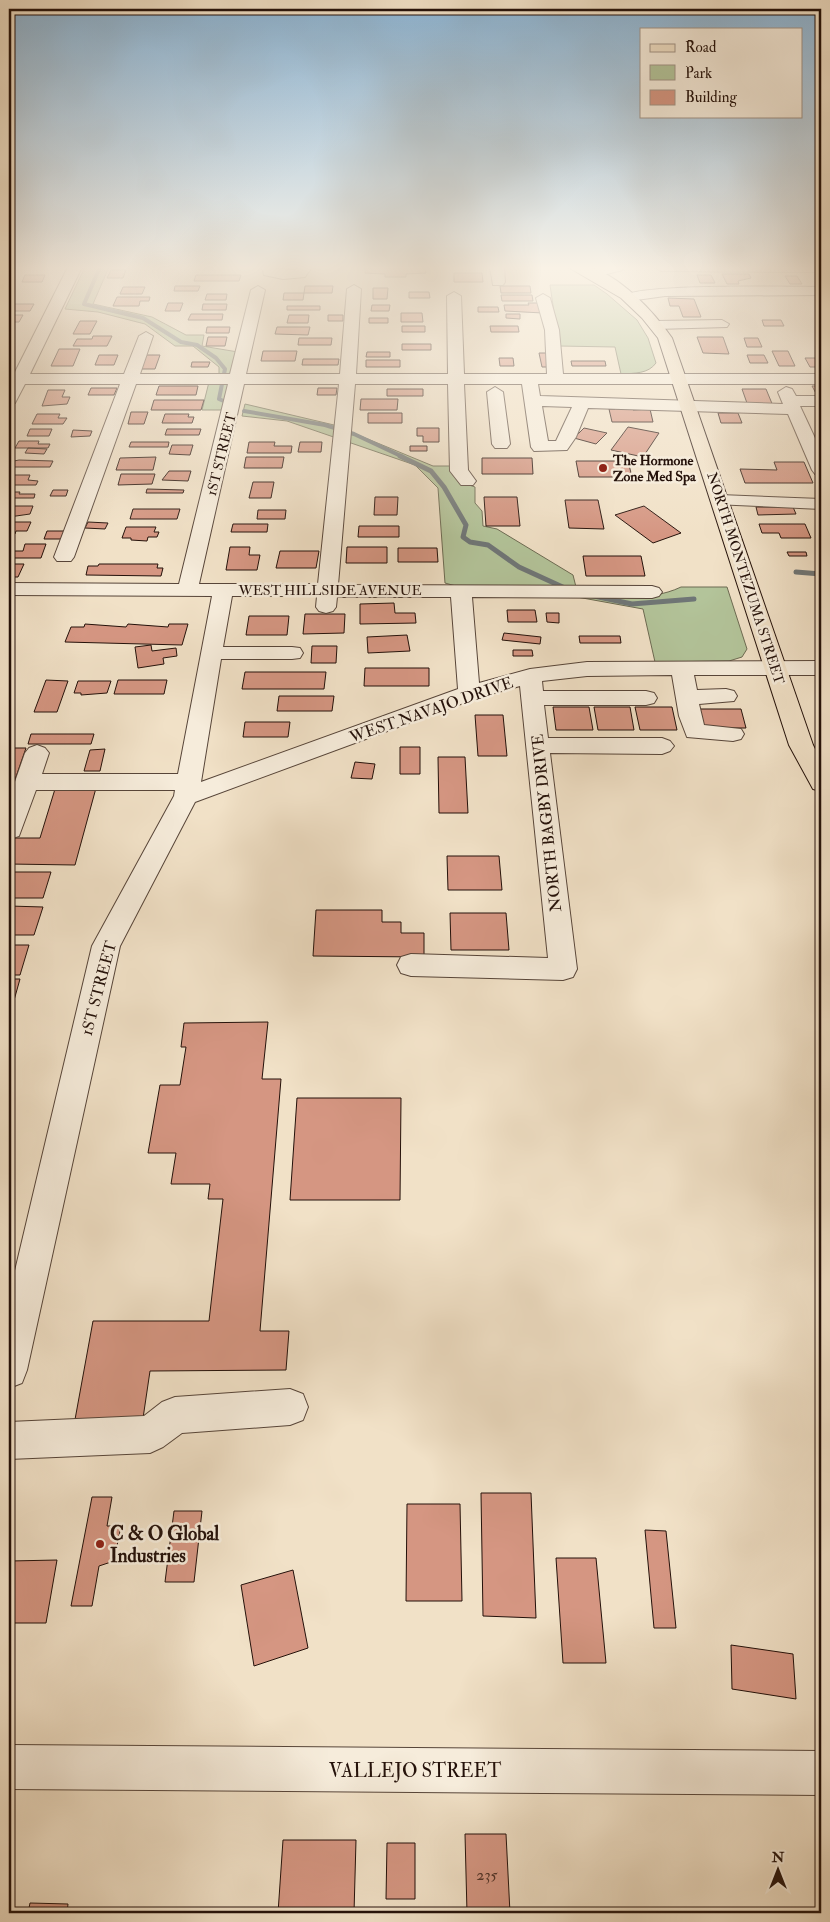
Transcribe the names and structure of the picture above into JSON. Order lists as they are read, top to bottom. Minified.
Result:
{"streets":{"main road":["NORTH MONTEZUMA STREET"],"street":["1ST STREET","WEST HILLSIDE AVENUE","WEST NAVAJO DRIVE","NORTH BAGBY DRIVE","VALLEJO STREET"]},"crossings":[["1ST STREET","WEST HILLSIDE AVENUE"],["1ST STREET","WEST NAVAJO DRIVE"],["NORTH MONTEZUMA STREET","WEST NAVAJO DRIVE"],["WEST NAVAJO DRIVE","NORTH BAGBY DRIVE"]],"places":["The Hormone Zone Med Spa","C & O Global Industries"],"house_numbers":["235"],"legend":["Road","Park","Building"],"north":"top"}
